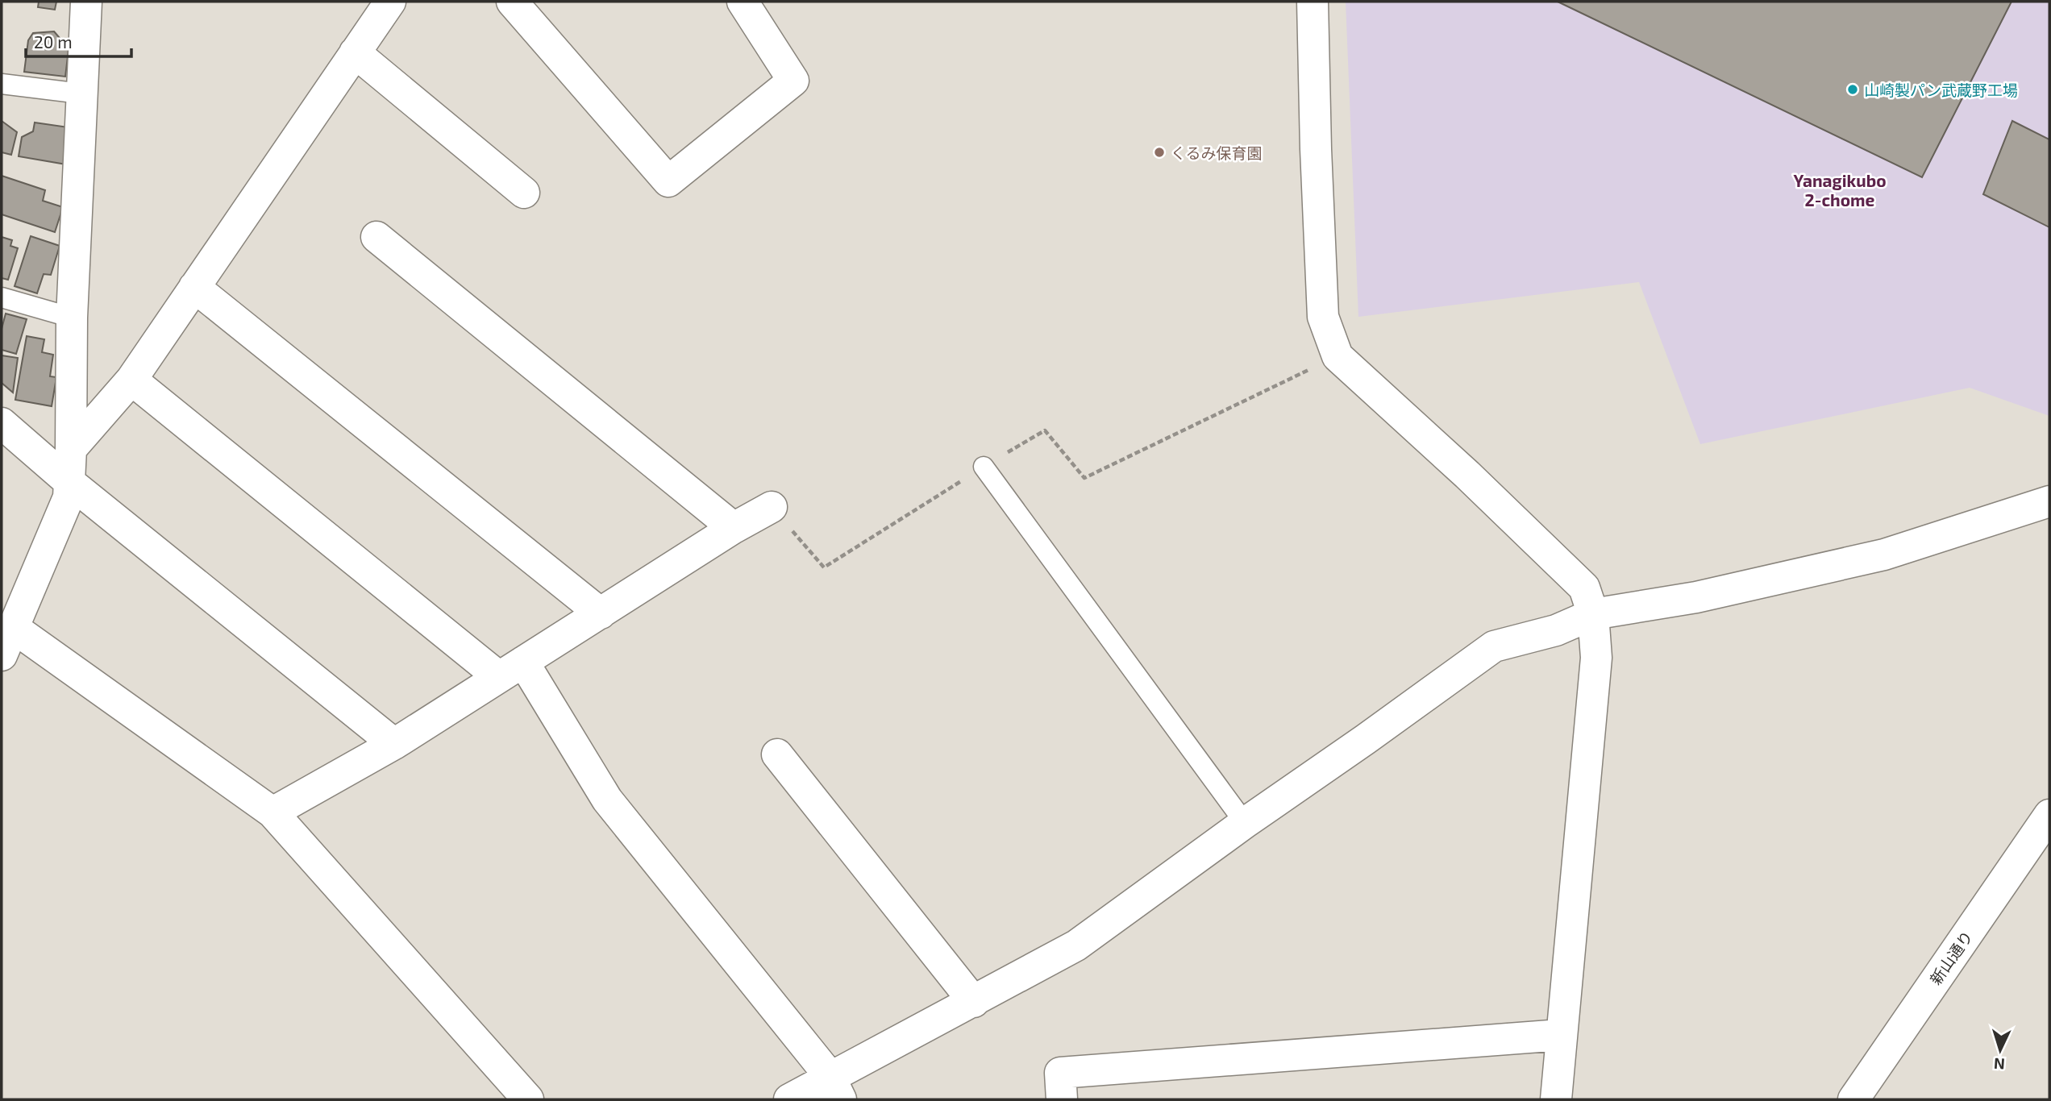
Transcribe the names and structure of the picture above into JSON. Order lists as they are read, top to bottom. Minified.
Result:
{"streets":{"street":["新山通り"]},"districts":["Yanagikubo 2-chome"],"places":["山崎製パン武蔵野工場","くるみ保育園"],"scale_bar":"20 m","north":"bottom"}
